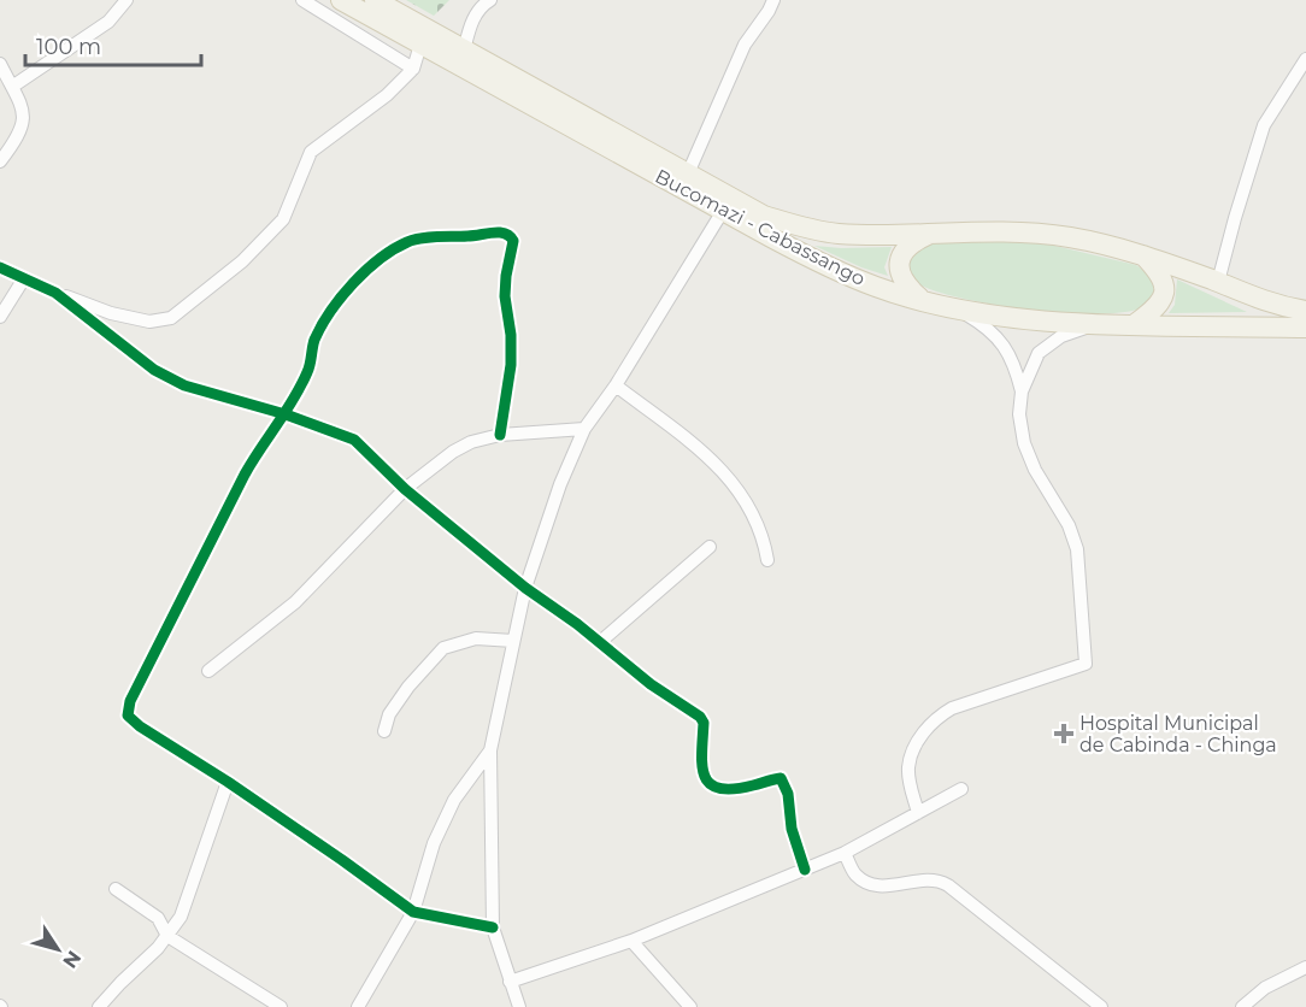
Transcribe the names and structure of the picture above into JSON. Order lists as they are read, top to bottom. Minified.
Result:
{"streets":{"main road":["Bucomazi - Cabassango"]},"places":{"health":["Hospital Municipal de Cabinda - Chinga"]},"scale_bar":"100 m","north":"bottom right"}
